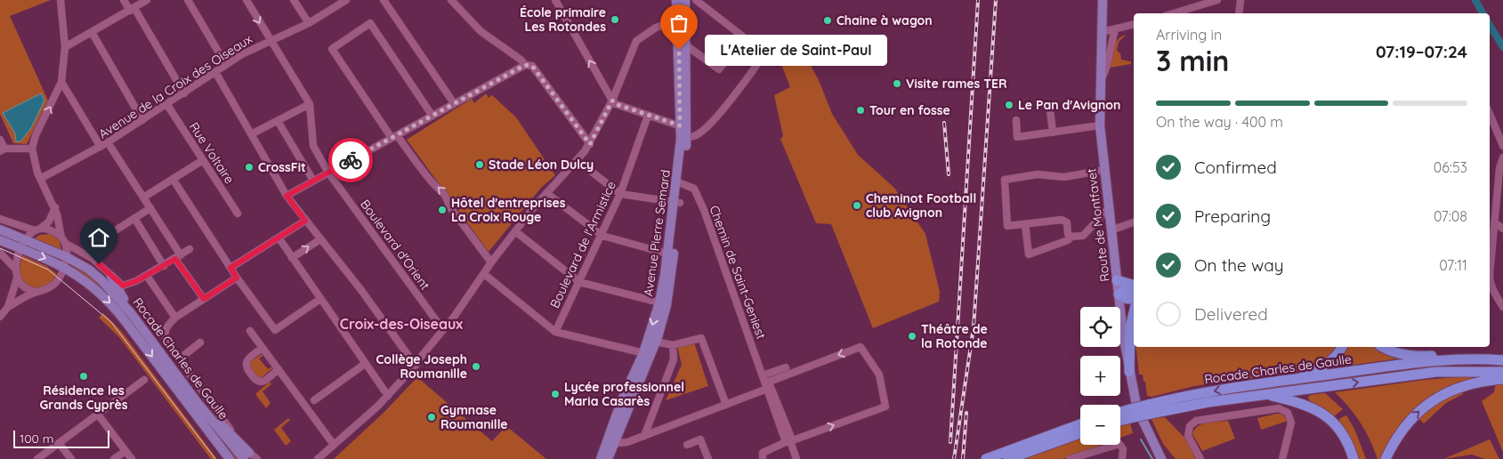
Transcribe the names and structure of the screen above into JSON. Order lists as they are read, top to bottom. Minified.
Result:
{"streets":{"highway":["Rocade Charles de Gaulle"],"main road":["Route de Montfavet","Avenue Pierre Semard"],"street":["Avenue de la Croix des Oiseaux","Rue Voltaire","Boulevard d'Orient","Boulevard de l'Armistice","Chemin de Saint-Geniest"]},"crossings":[["Avenue de la Croix des Oiseaux","Rue Voltaire"],["Avenue Pierre Semard","Chemin de Saint-Geniest"]],"districts":["Croix-des-Oiseaux"],"places":["École primaire Les Rotondes","Chaine à wagon","L'Atelier de Saint-Paul","Visite rames TER","Le Pan d'Avignon","Tour en fosse","Stade Léon Dulcy","CrossFit","Cheminot Football club Avignon","Hôtel d'entreprises La Croix Rouge","Théâtre de la Rotonde","Collège Joseph Roumanille","Résidence les Grands Cyprès","Lycée professionnel Maria Casarès","Gymnase Roumanille"],"scale_bar":"100 m","page":{"heading":["3 min","Arriving in","07:19–07:24"],"bubble":"L'Atelier de Saint-Paul","bar":"On the way · 400 m","list":[["Confirmed","06:53"],["Preparing","07:08"],["On the way","07:11"],"Delivered"],"map_buttons":["+","−"],"scale":"100 m"}}
